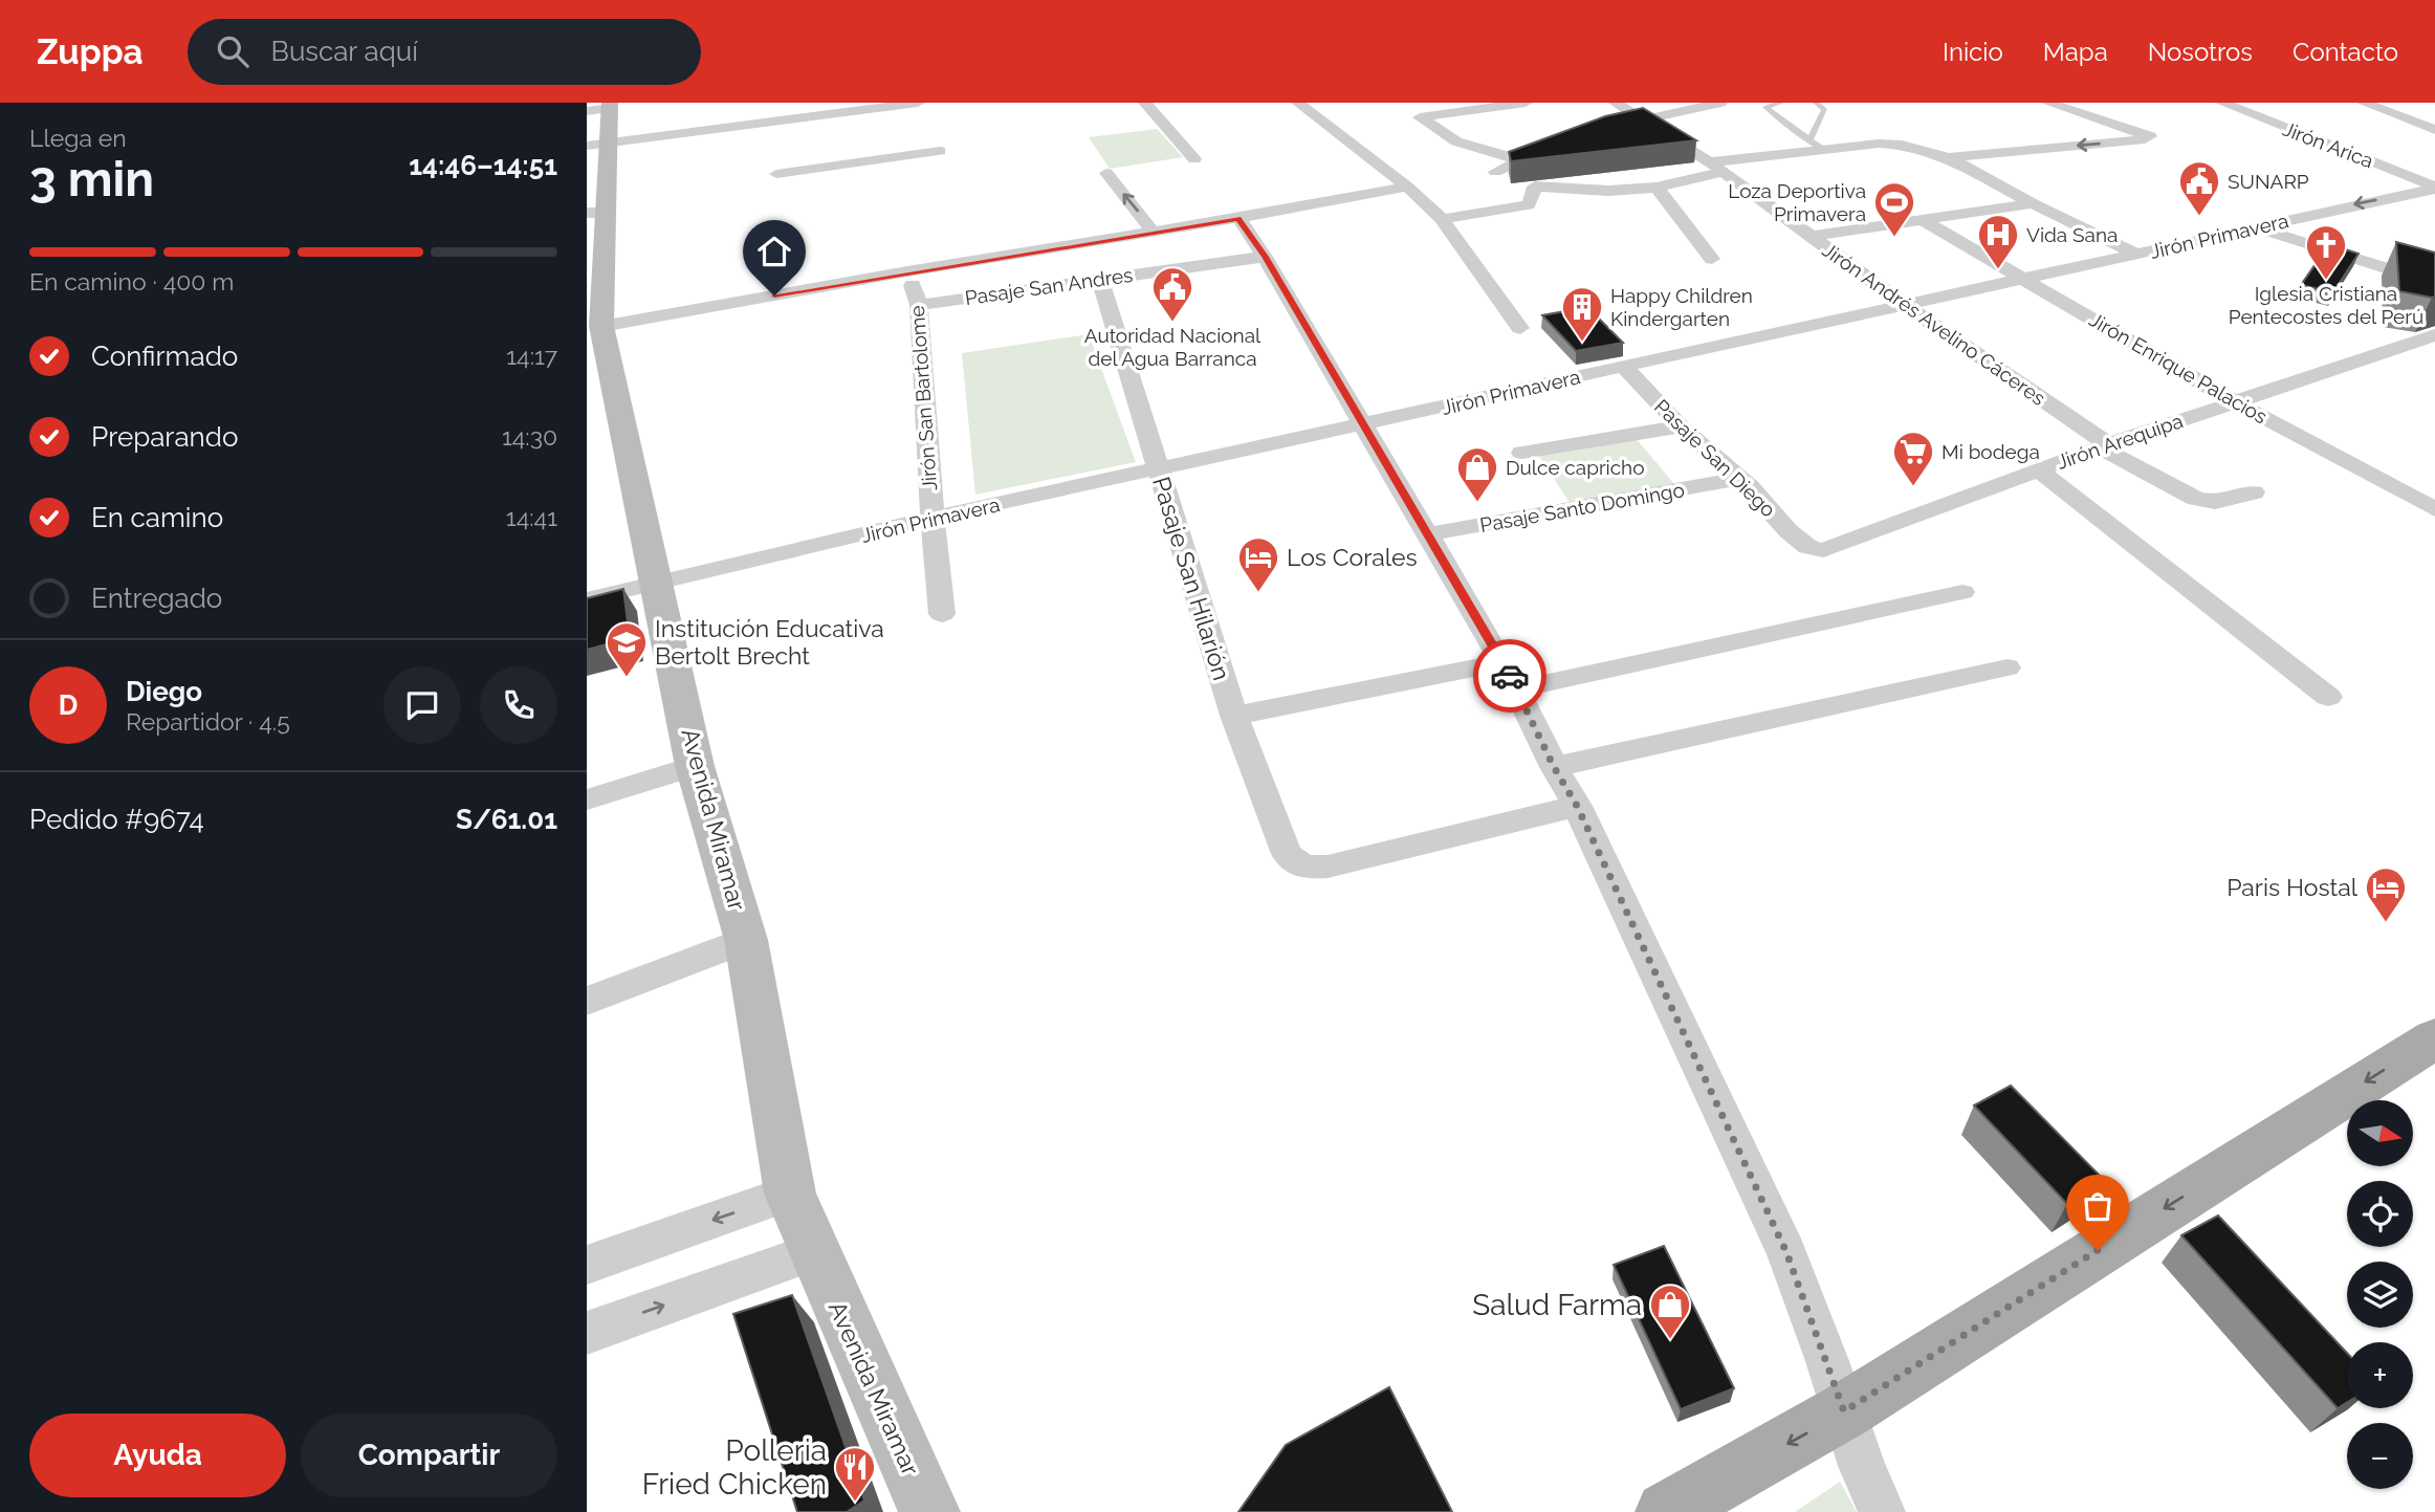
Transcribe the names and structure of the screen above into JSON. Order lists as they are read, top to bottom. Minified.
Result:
{"streets":{"street":["Jirón Arica","Jirón Primavera","Pasaje San Andres","Jirón Andrés Avelino Cáceres","Jirón Enrique Palacios","Jirón San Bartolome","Jirón Arequipa","Pasaje San Diego","Pasaje Santo Domingo","Pasaje San Hilarión","Avenida Miramar"]},"crossings":[["Jirón Arica","Jirón Primavera"],["Jirón Primavera","Jirón Andrés Avelino Cáceres"],["Jirón Primavera","Jirón Enrique Palacios"],["Jirón Primavera","Jirón San Bartolome"],["Jirón Primavera","Pasaje San Diego"],["Jirón Primavera","Pasaje San Hilarión"],["Jirón Primavera","Avenida Miramar"],["Pasaje San Andres","Jirón San Bartolome"],["Pasaje San Andres","Pasaje San Hilarión"],["Jirón Andrés Avelino Cáceres","Jirón Arequipa"],["Jirón Enrique Palacios","Jirón Arequipa"],["Jirón Arequipa","Pasaje San Diego"],["Pasaje San Diego","Pasaje Santo Domingo"]],"places":{"public building":["SUNARP","Autoridad Nacional del Agua Barranca"],"sports":["Loza Deportiva Primavera"],"hospital":["Vida Sana"],"church":["Iglesia Cristiana Pentecostes del Perú"],"building":["Happy Children Kindergarten"],"supermarket":["Mi bodega"],"shop":["Dulce capricho","Salud Farma"],"hotel":["Los Corales","Paris Hostal"],"school or university":["Institución Educativa Bertolt Brecht"],"restaurant":["Polleria Fried Chicken"]},"north":"right","page":{"header":"Zuppa","search":"Buscar aquí","nav":["Inicio","Mapa","Nosotros","Contacto"],"heading":["3 min","Llega en","14:46–14:51"],"panel":["Diego","Repartidor · 4.5","Pedido #9674","S/61.01"],"bar":"En camino · 400 m","list":[["Confirmado","14:17"],["Preparando","14:30"],["En camino","14:41"],"Entregado"],"round":"D","map_buttons":["+","−"],"buttons":["Ayuda","Compartir"]}}
